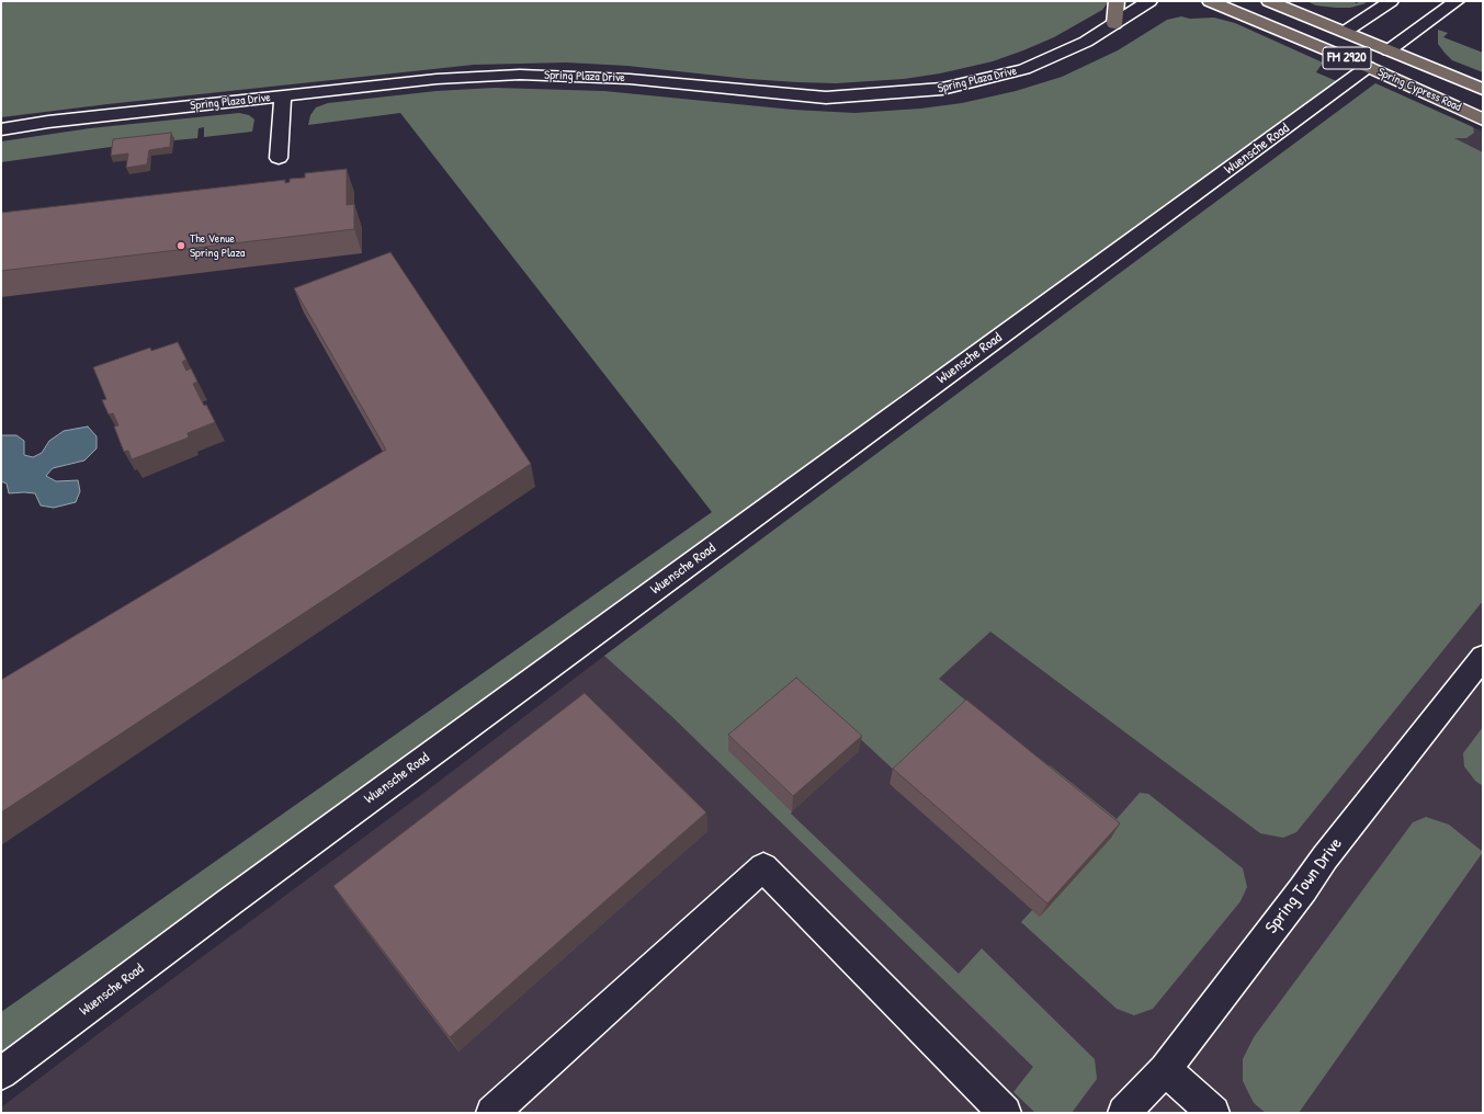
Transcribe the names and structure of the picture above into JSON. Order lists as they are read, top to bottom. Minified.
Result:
{"streets":{"main road":["FM 2920","Spring Cypress Road"],"street":["Spring Plaza Drive","Wuensche Road","Spring Town Drive"]},"crossings":[["Spring Cypress Road","Wuensche Road"]],"places":["The Venue Spring Plaza"]}
